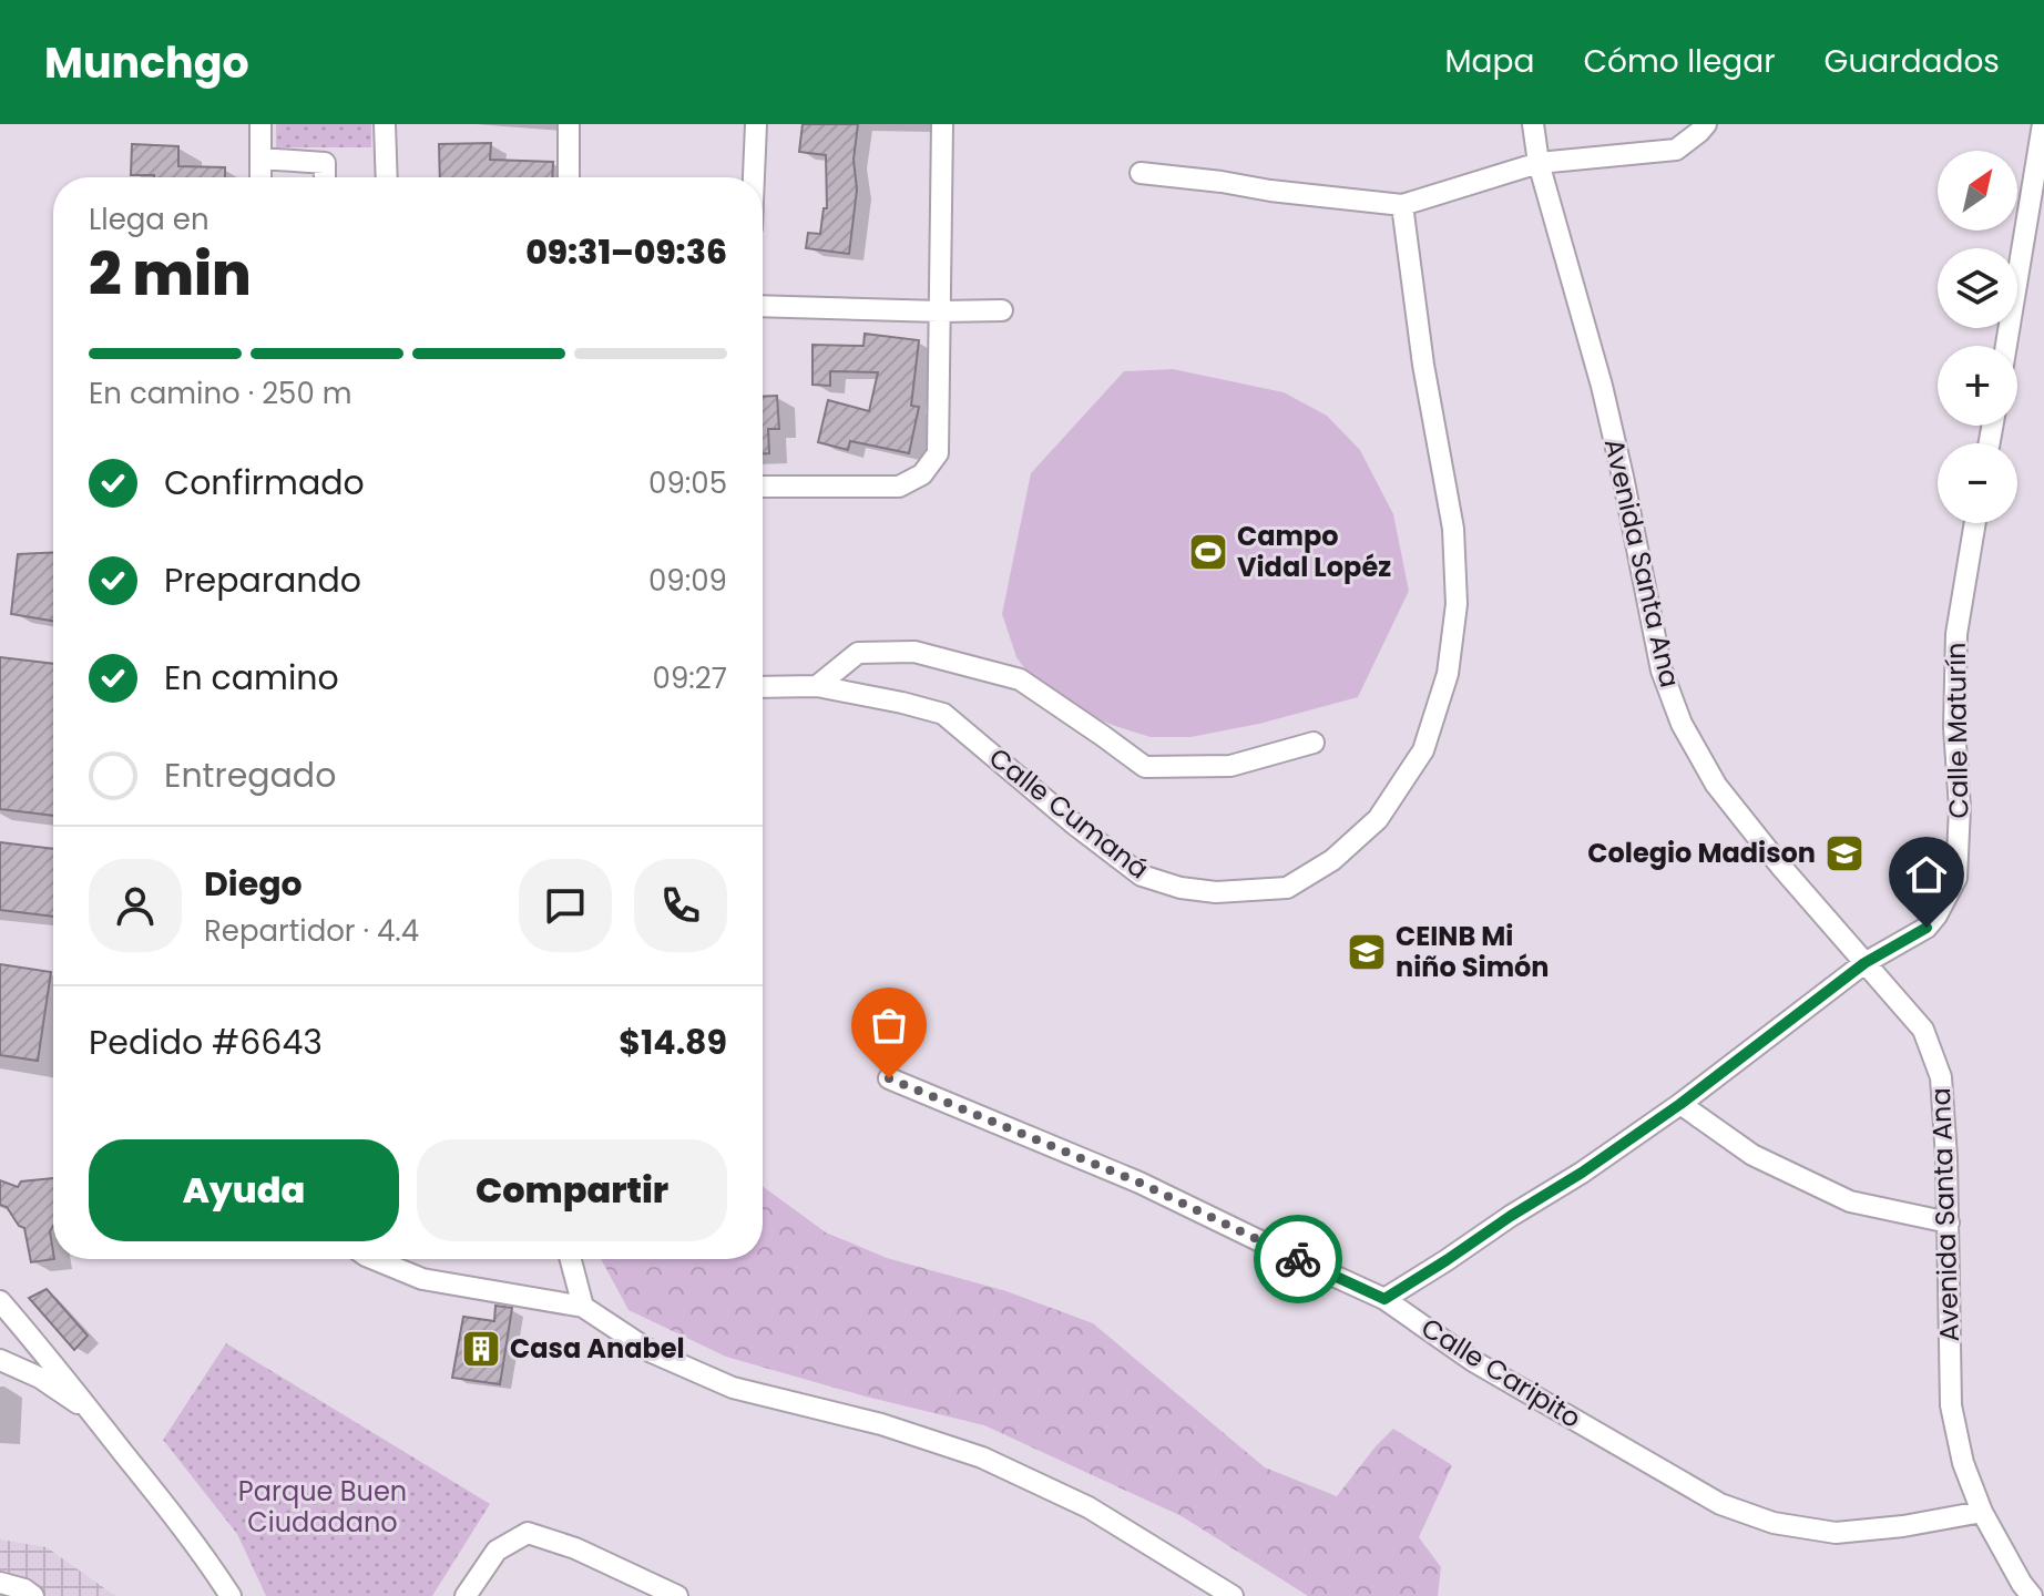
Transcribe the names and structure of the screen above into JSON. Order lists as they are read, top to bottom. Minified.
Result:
{"streets":{"street":["Avenida Santa Ana","Calle Maturín","Calle Cumaná","Calle Caripito"]},"crossings":[["Avenida Santa Ana","Calle Maturín"],["Avenida Santa Ana","Calle Caripito"],["Calle Maturín","Calle Caripito"]],"parks":["Parque Buen Ciudadano"],"places":{"sports":["Campo Vidal Lopéz"],"school or university":["Colegio Madison","CEINB Mi niño Simón"],"building":["Casa Anabel"]},"north":"top right","page":{"header":"Munchgo","nav":["Mapa","Cómo llegar","Guardados"],"map_buttons":["+","−"],"heading":["2 min","Llega en","09:31–09:36"],"panel":["Diego","Repartidor · 4.4","Pedido #6643","$14.89"],"bar":"En camino · 250 m","list":[["Confirmado","09:05"],["Preparando","09:09"],["En camino","09:27"],"Entregado"],"buttons":["Ayuda","Compartir"]}}
